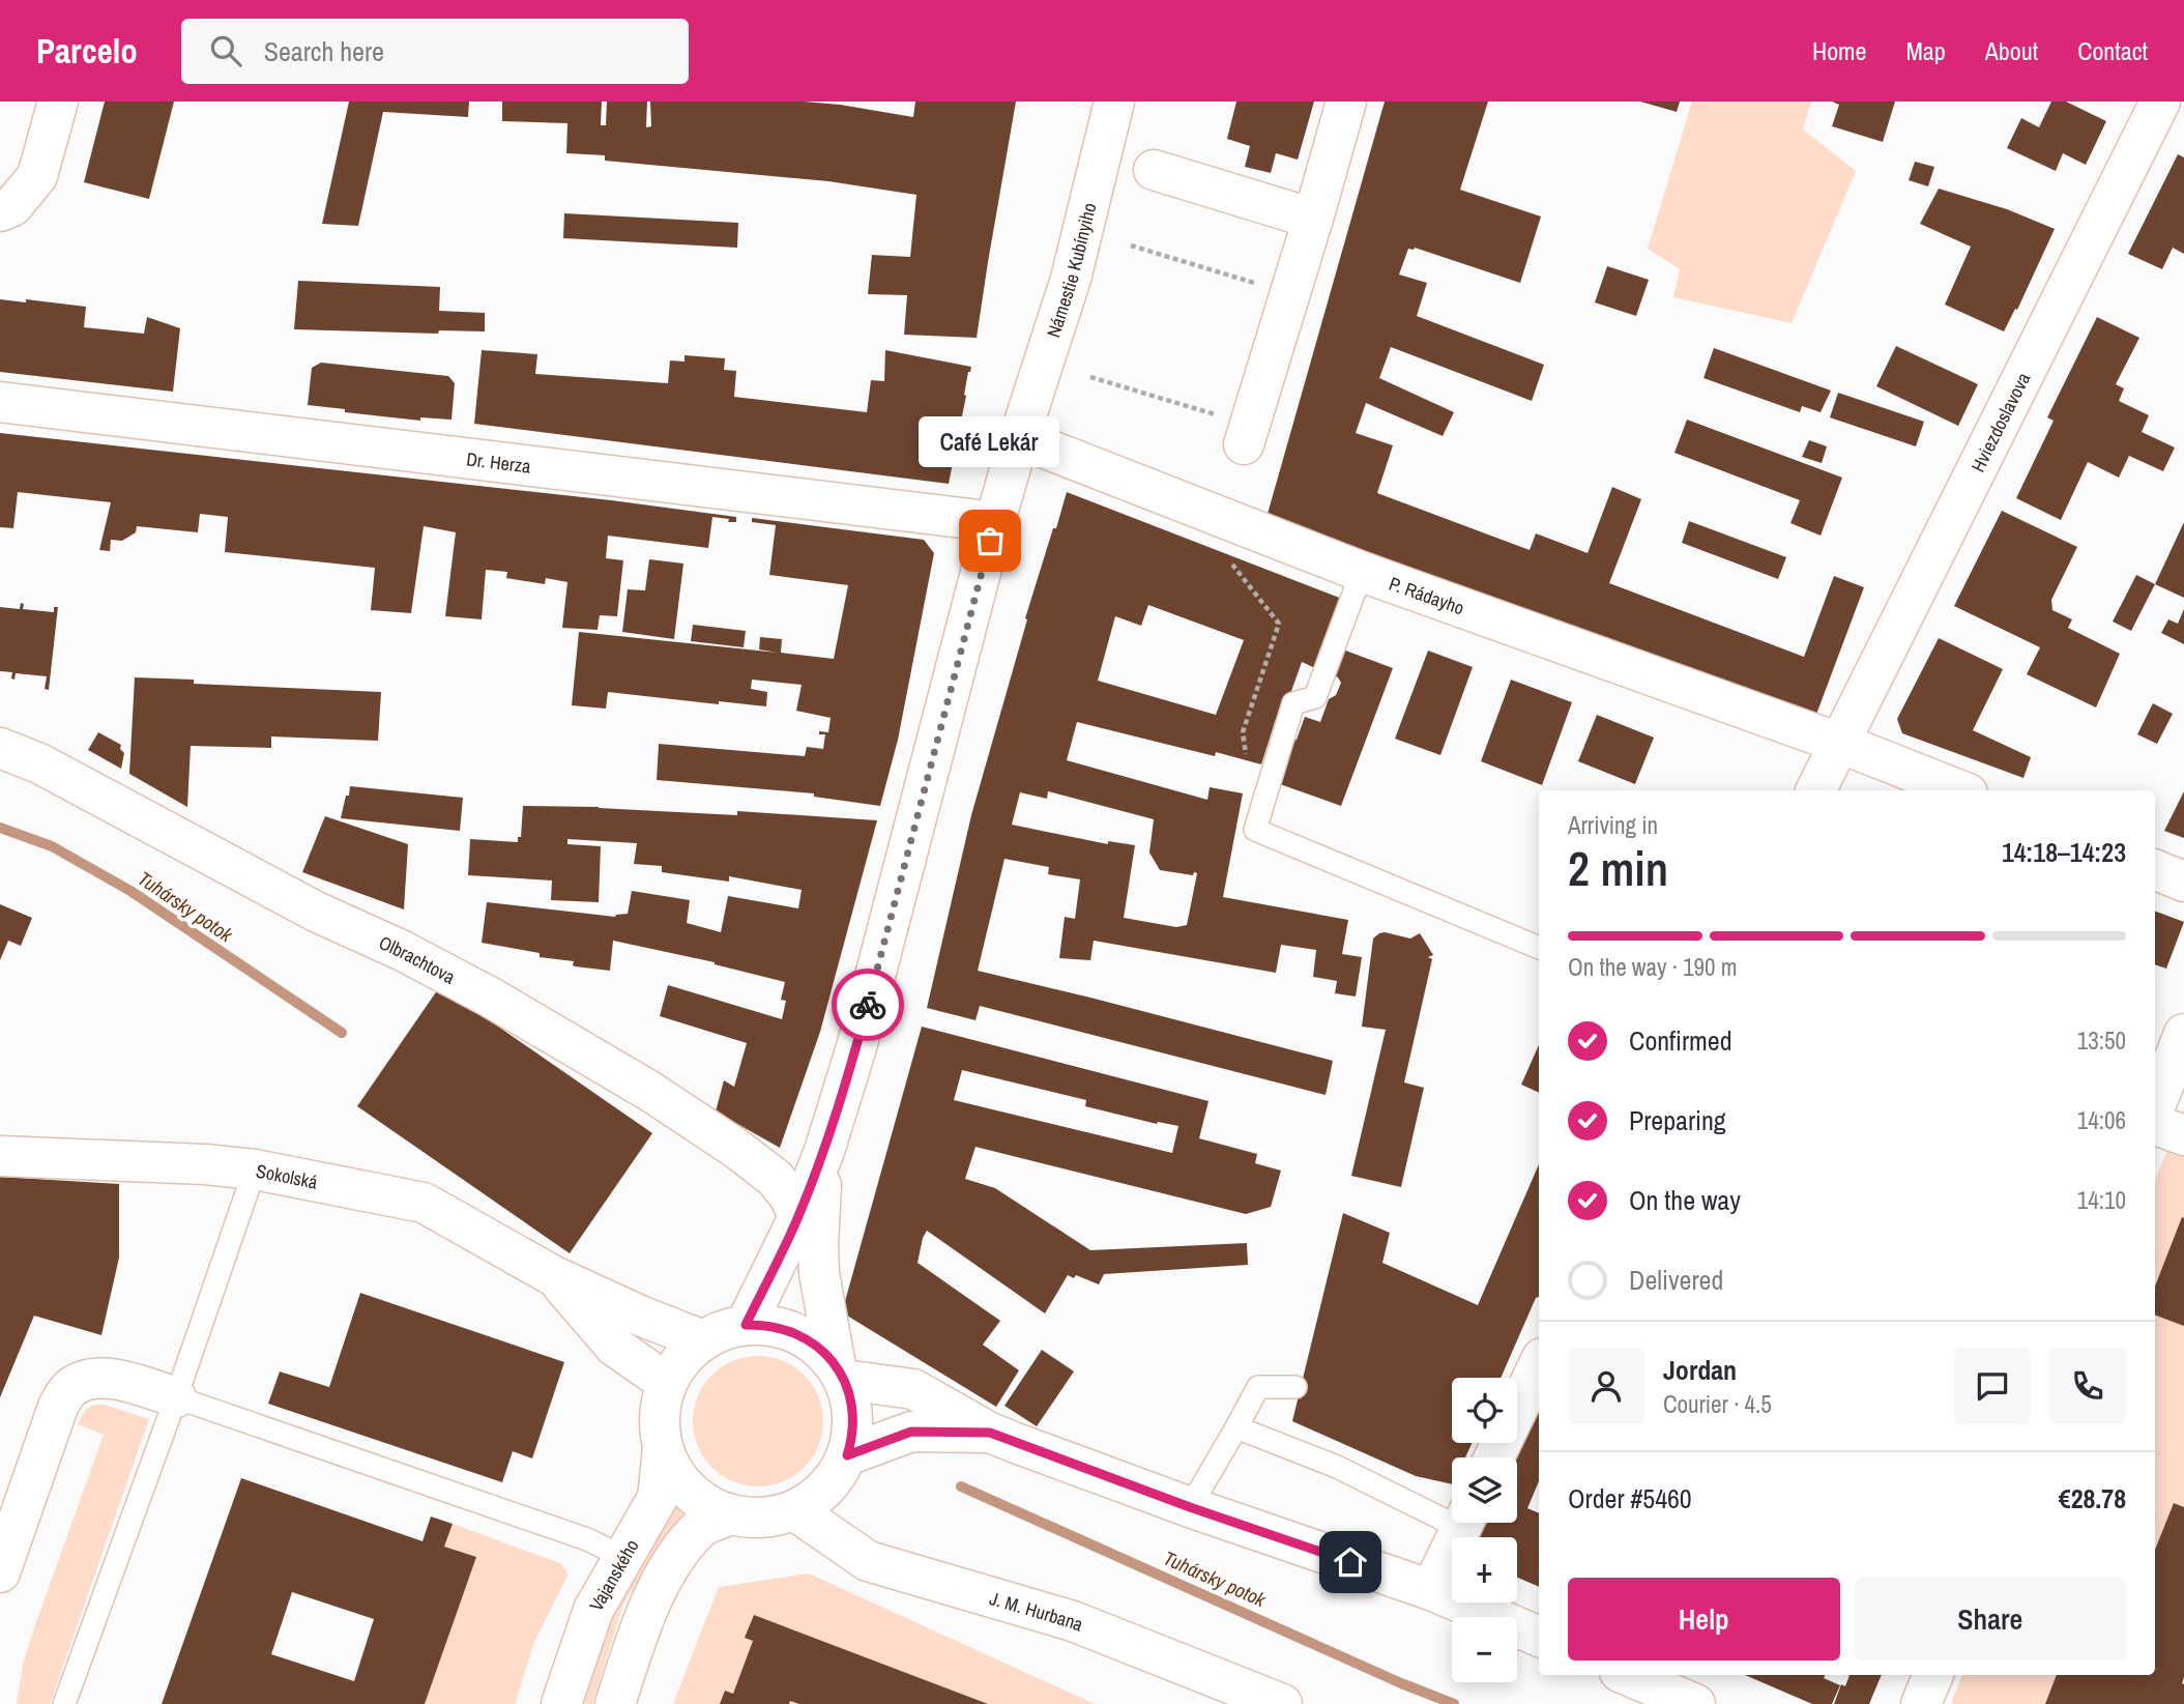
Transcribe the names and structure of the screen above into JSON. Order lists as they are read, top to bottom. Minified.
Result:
{"streets":{"street":["Námestie Kubínyiho","Hviezdoslavova","Dr. Herza","P. Rádayho","Olbrachtova","Sokolská","Vajanského","J. M. Hurbana"]},"crossings":[["Námestie Kubínyiho","P. Rádayho"],["Námestie Kubínyiho","Vajanského"],["Hviezdoslavova","P. Rádayho"],["Dr. Herza","Vajanského"],["P. Rádayho","Vajanského"],["Olbrachtova","Vajanského"],["Sokolská","Vajanského"],["Sokolská","J. M. Hurbana"],["Vajanského","J. M. Hurbana"]],"water":["Tuhársky potok"],"places":["Café Lekár"],"page":{"header":"Parcelo","search":"Search here","nav":["Home","Map","About","Contact"],"bubble":"Café Lekár","heading":["2 min","Arriving in","14:18–14:23"],"panel":["Jordan","Courier · 4.5","Order #5460","€28.78"],"bar":"On the way · 190 m","list":[["Confirmed","13:50"],["Preparing","14:06"],["On the way","14:10"],"Delivered"],"map_buttons":["+","−"],"buttons":["Help","Share"]}}
